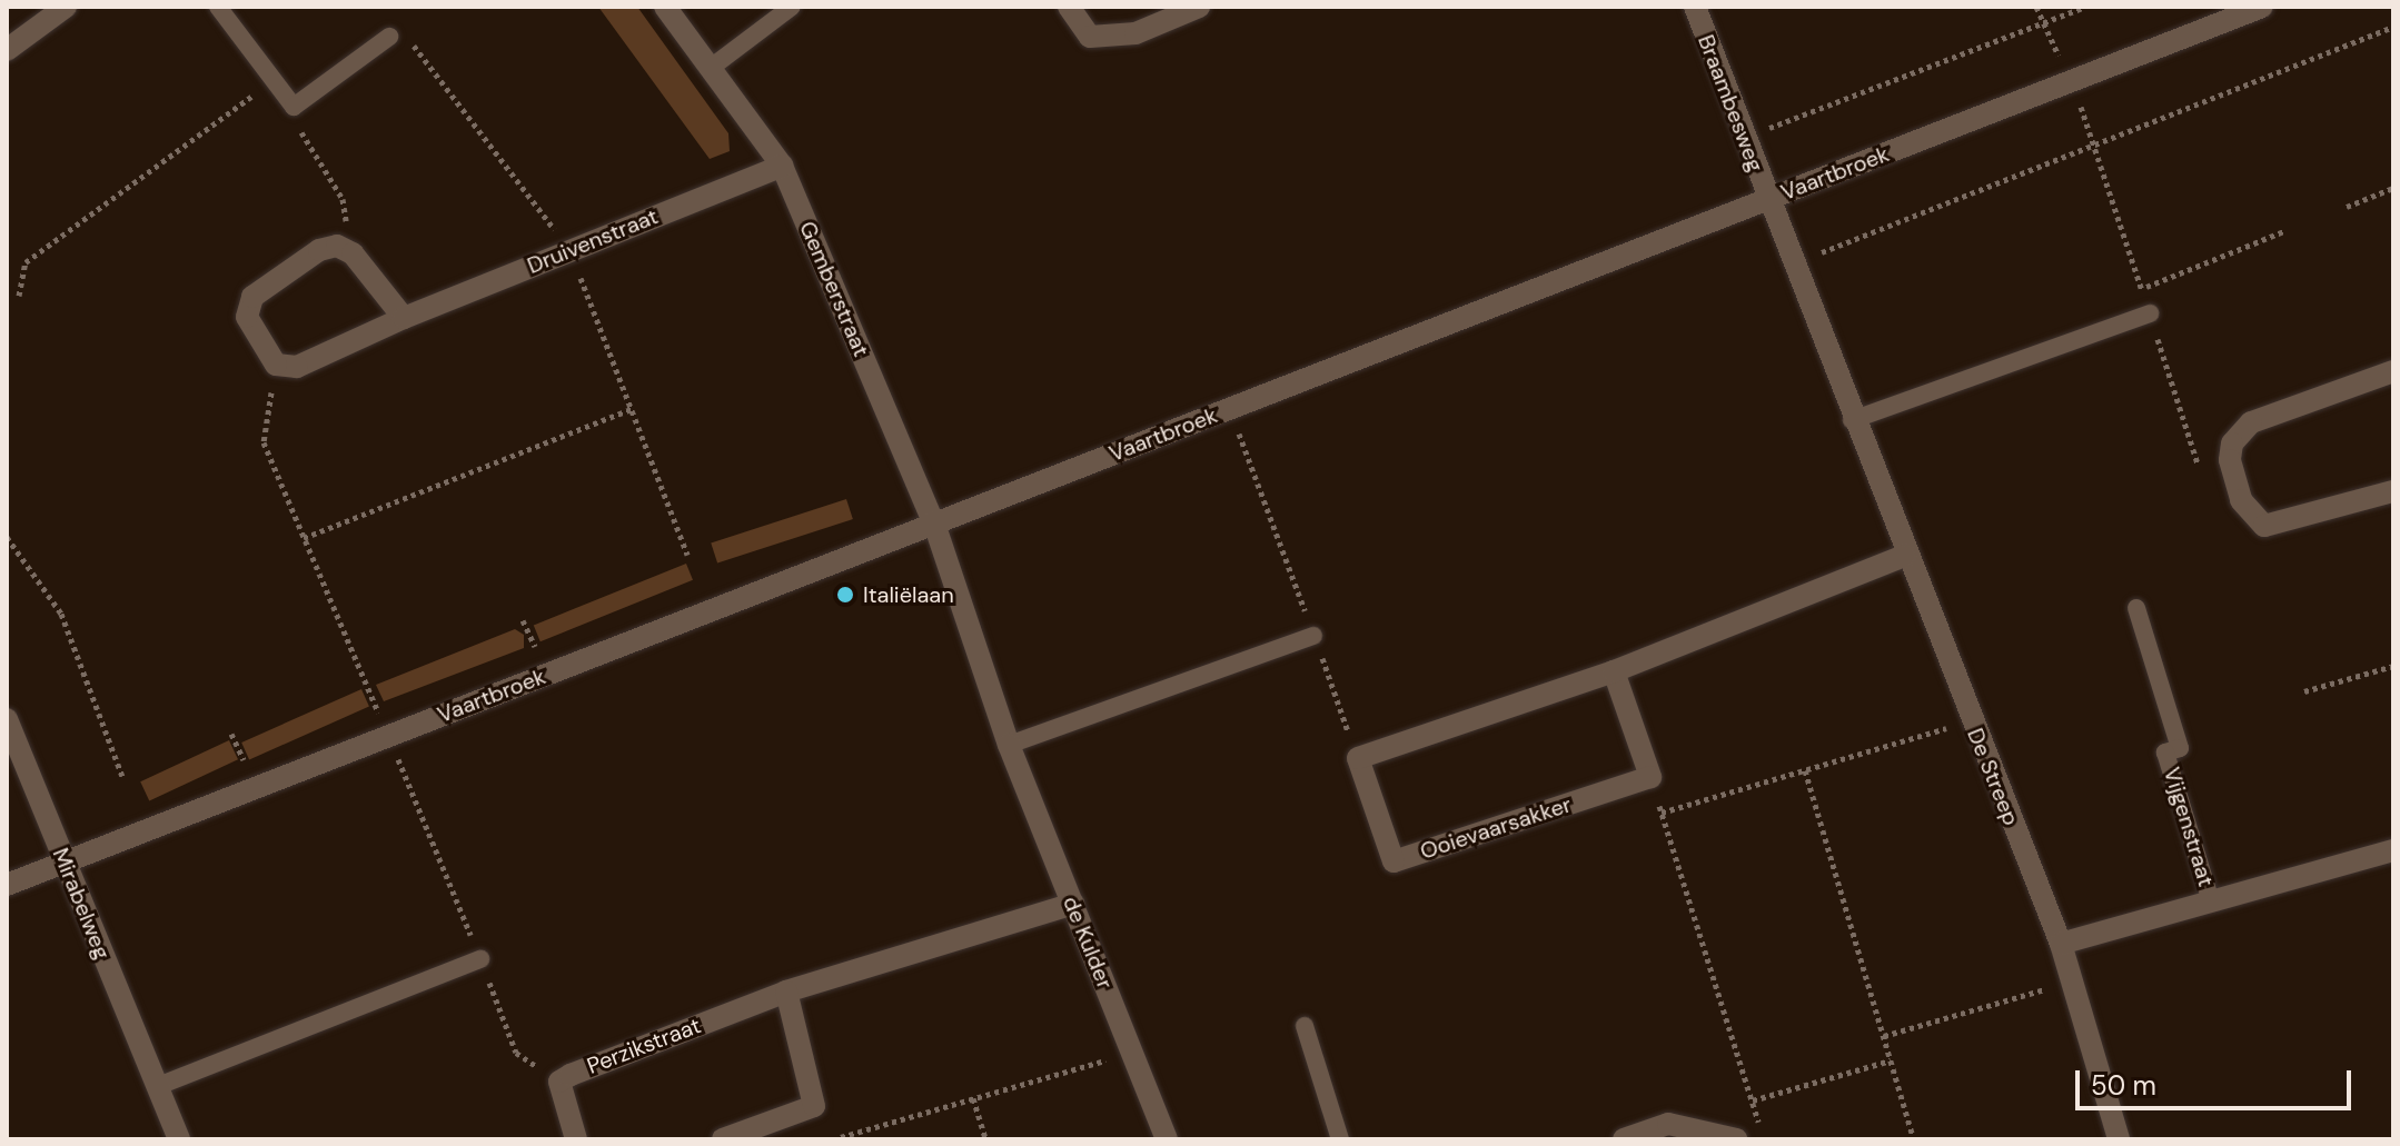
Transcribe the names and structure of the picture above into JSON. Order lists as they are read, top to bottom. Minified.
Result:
{"streets":{"street":["Braambesweg","Vaartbroek","Druivenstraat","Gemberstraat","De Streep","Vijgenstraat","Ooievaarsakker","Mirabelweg","de Kulder","Perzikstraat"]},"crossings":[["Braambesweg","Vaartbroek"],["Braambesweg","De Streep"],["Vaartbroek","Gemberstraat"],["Vaartbroek","De Streep"],["Vaartbroek","Mirabelweg"],["Vaartbroek","de Kulder"],["Druivenstraat","Gemberstraat"],["Gemberstraat","de Kulder"],["De Streep","Vijgenstraat"],["de Kulder","Perzikstraat"]],"places":["Italiëlaan"],"scale_bar":"50 m"}
